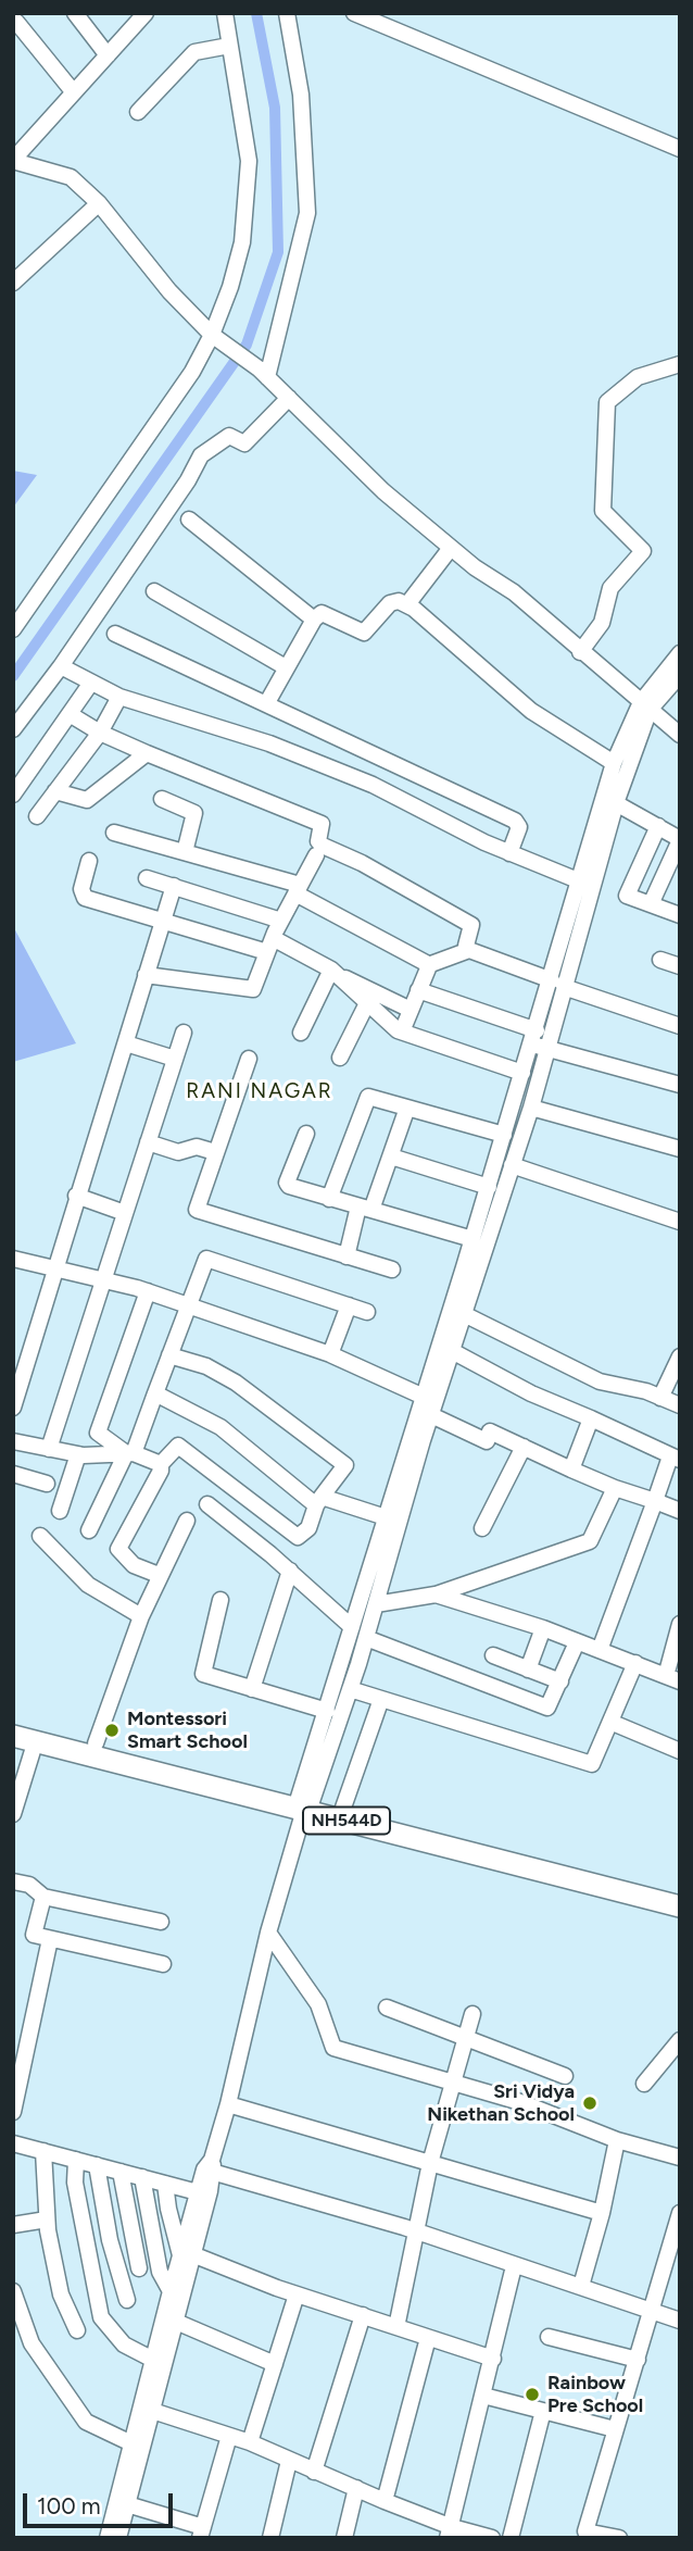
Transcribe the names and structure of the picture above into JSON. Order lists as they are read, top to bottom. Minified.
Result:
{"streets":{"highway":["NH544D"]},"districts":["RANI NAGAR"],"places":["Montessori Smart School","Sri Vidya Nikethan School","Rainbow Pre School"],"scale_bar":"100 m"}
